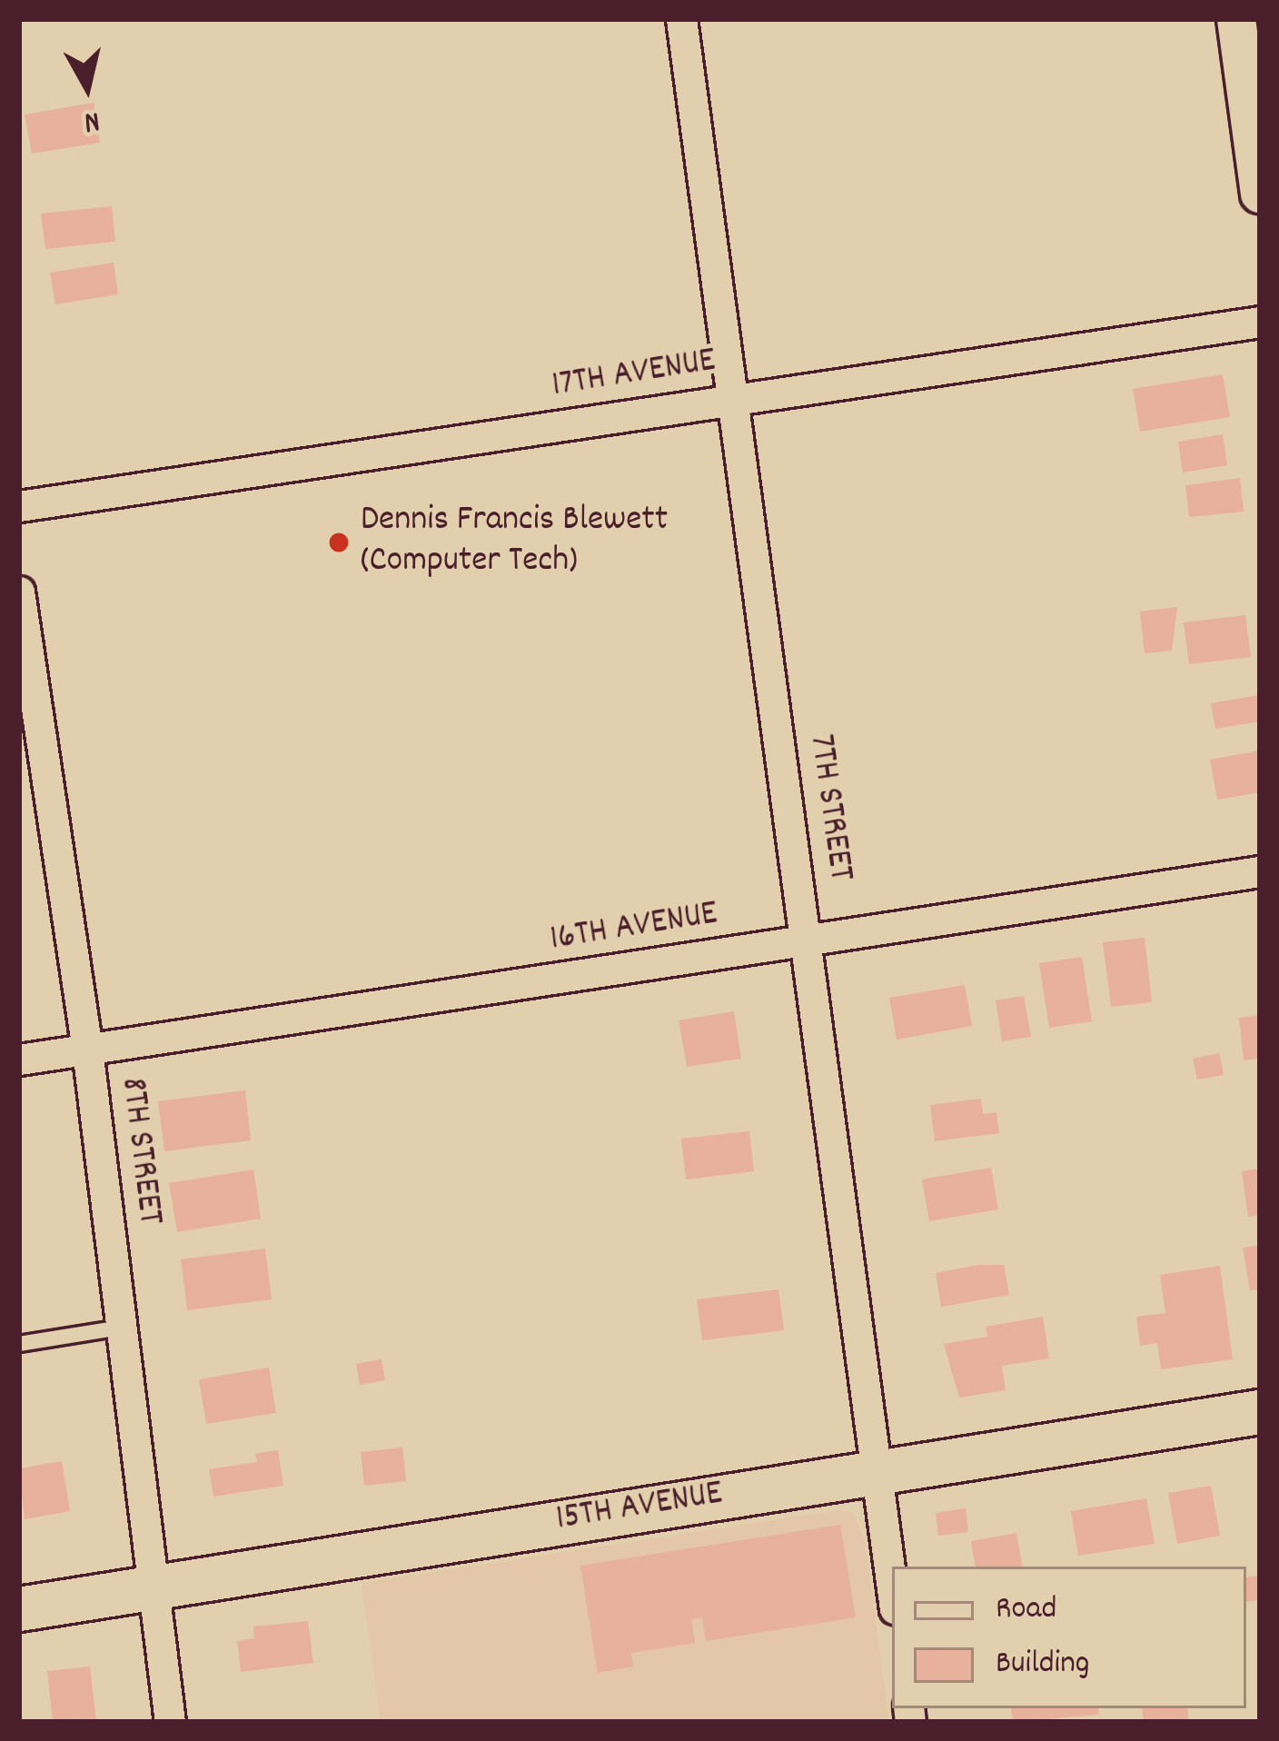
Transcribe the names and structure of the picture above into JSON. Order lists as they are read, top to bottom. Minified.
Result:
{"streets":{"main road":["15TH AVENUE"],"street":["17TH AVENUE","7TH STREET","16TH AVENUE","8TH STREET"]},"crossings":[["17TH AVENUE","7TH STREET"],["7TH STREET","16TH AVENUE"],["7TH STREET","15TH AVENUE"],["16TH AVENUE","8TH STREET"],["8TH STREET","15TH AVENUE"]],"places":["Dennis Francis Blewett (Computer Tech)"],"legend":["Road","Building"],"north":"bottom"}
